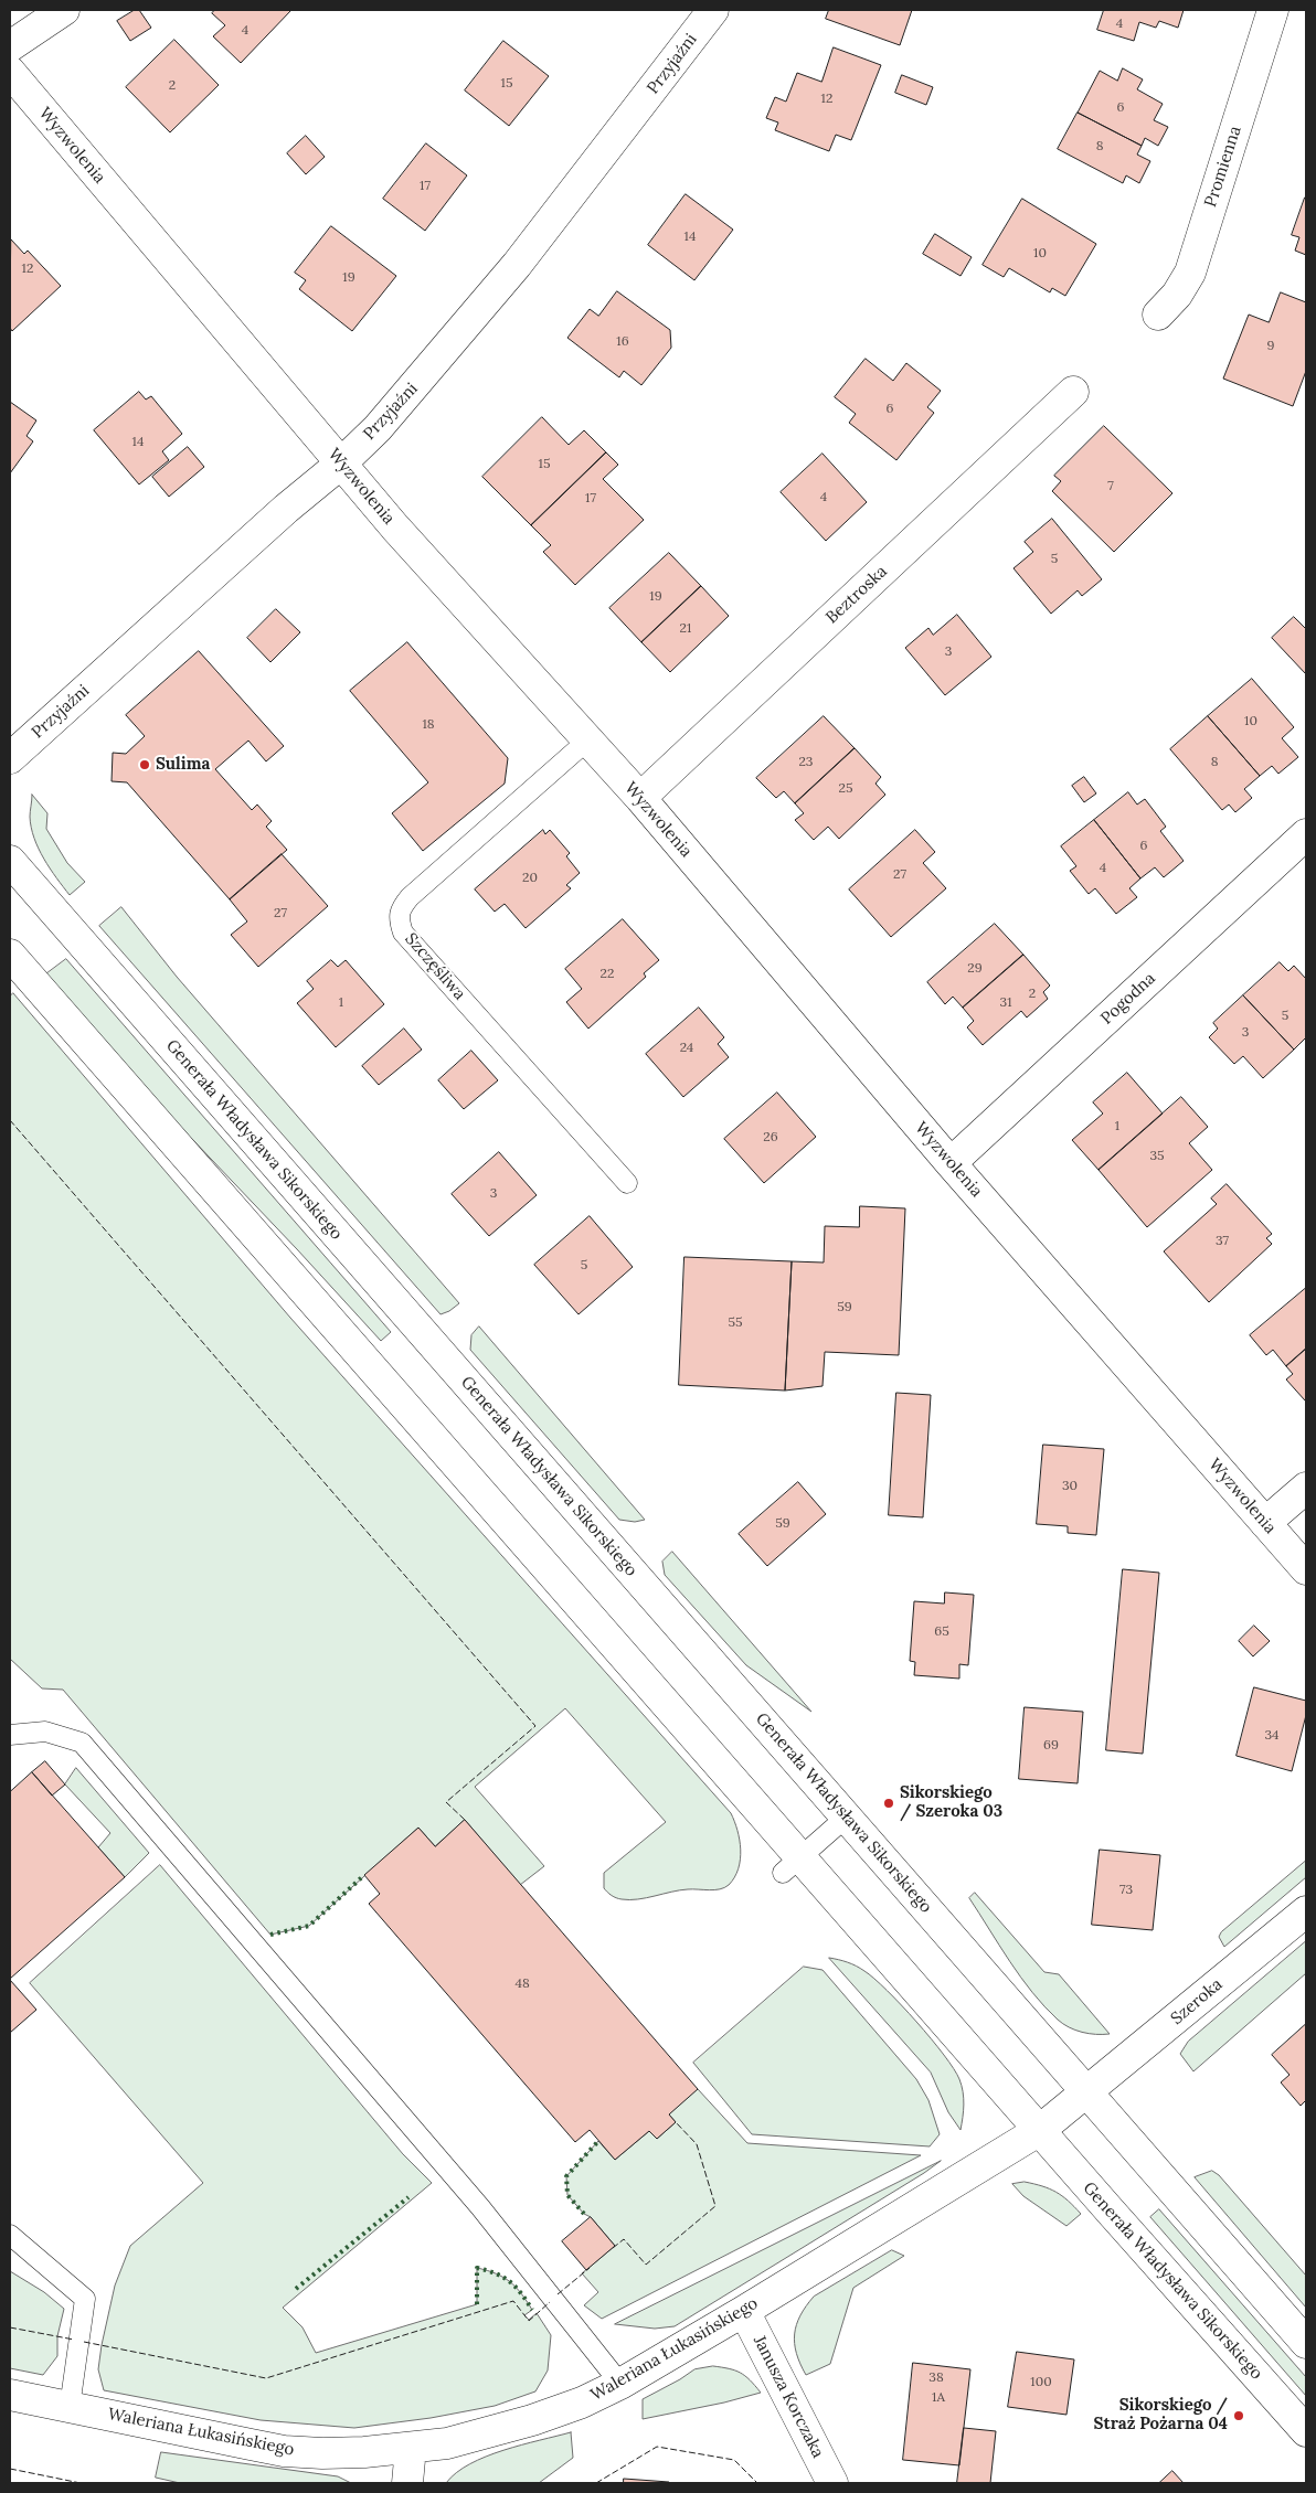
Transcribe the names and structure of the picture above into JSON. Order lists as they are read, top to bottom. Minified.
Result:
{"streets":{"street":["Przyjaźni","Wyzwolenia","Promienna","Beztroska","Pogodna","Generała Władysława Sikorskiego","Szeroka","Waleriana Łukasińskiego","Janusza Korczaka"],"lane":["Szczęśliwa"]},"crossings":[["Przyjaźni","Wyzwolenia"],["Wyzwolenia","Beztroska"],["Wyzwolenia","Szczęśliwa"],["Wyzwolenia","Pogodna"],["Generała Władysława Sikorskiego","Szeroka"],["Generała Władysława Sikorskiego","Waleriana Łukasińskiego"],["Waleriana Łukasińskiego","Janusza Korczaka"]],"places":["Sulima","Sikorskiego / Szeroka 03","Sikorskiego / Straż Pożarna 04"],"house_numbers":["4","4","15","2","12","6","8","17","14","10","12","19","16","9","6","14","15","7","4","17","5","19","21","3","10","18","23","8","25","6","4","27","20","27","29","22","2","1","31","5","3","24","1","26","35","3","37","5","59","55","30","59","65","34","69","73","48","38","100","1A"]}
